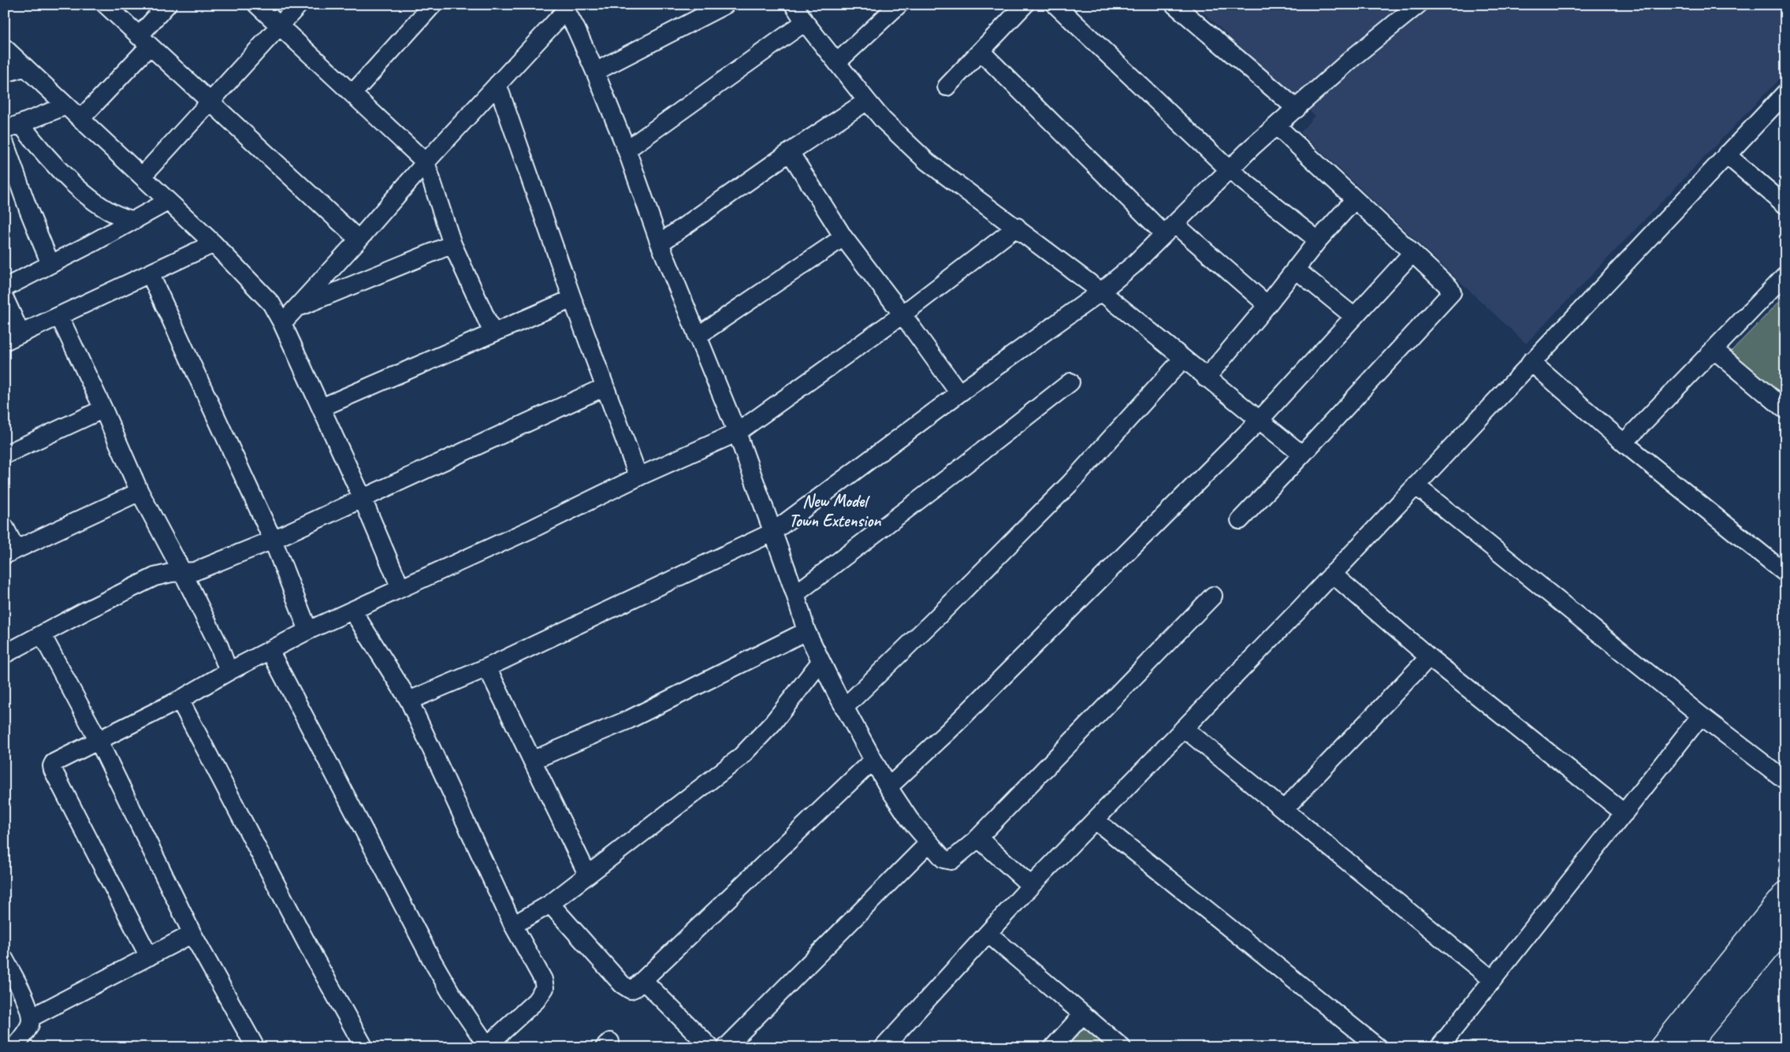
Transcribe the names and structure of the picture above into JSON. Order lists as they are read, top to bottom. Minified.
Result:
{"districts":["New Model Town Extension"]}
